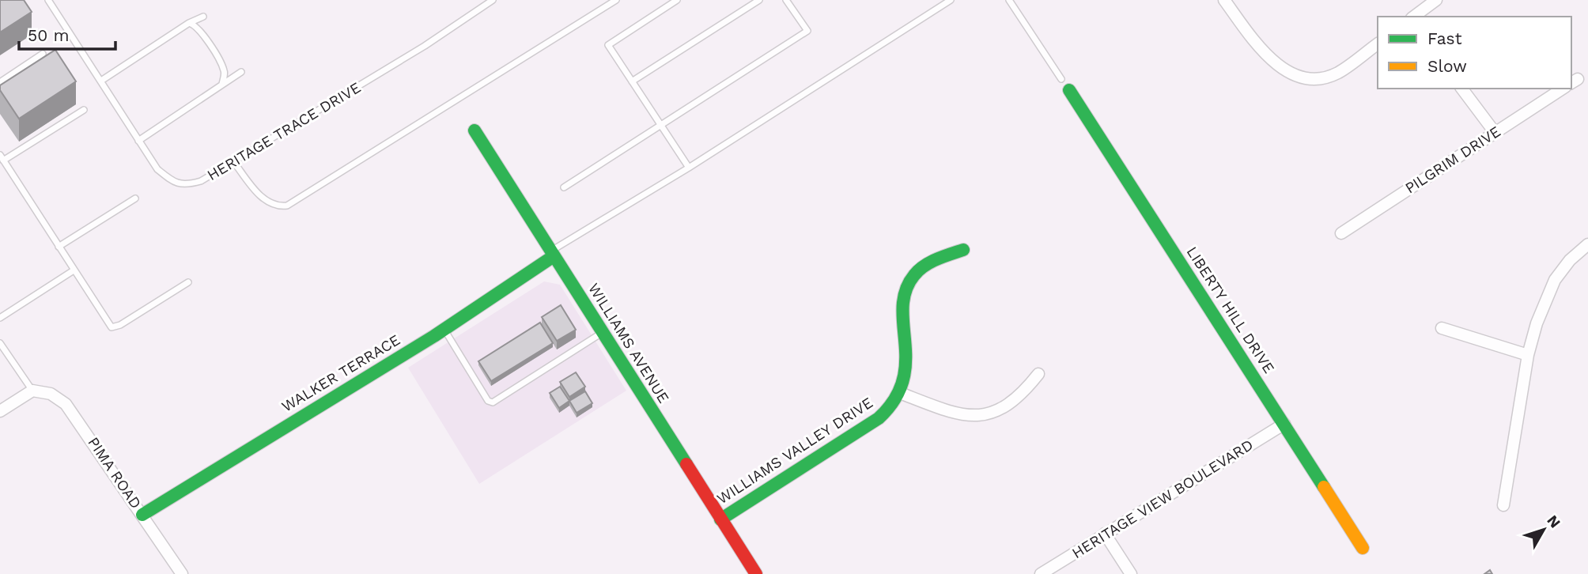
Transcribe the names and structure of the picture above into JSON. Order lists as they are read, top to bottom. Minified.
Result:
{"streets":{"street":["PILGRIM DRIVE","LIBERTY HILL DRIVE","WILLIAMS AVENUE","WALKER TERRACE","WILLIAMS VALLEY DRIVE","PIMA ROAD","HERITAGE VIEW BOULEVARD"],"lane":["HERITAGE TRACE DRIVE"]},"crossings":[["LIBERTY HILL DRIVE","HERITAGE VIEW BOULEVARD"],["WILLIAMS AVENUE","WALKER TERRACE"],["WILLIAMS AVENUE","WILLIAMS VALLEY DRIVE"],["WALKER TERRACE","PIMA ROAD"]],"legend":["Fast","Slow"],"scale_bar":"50 m","north":"top right"}
